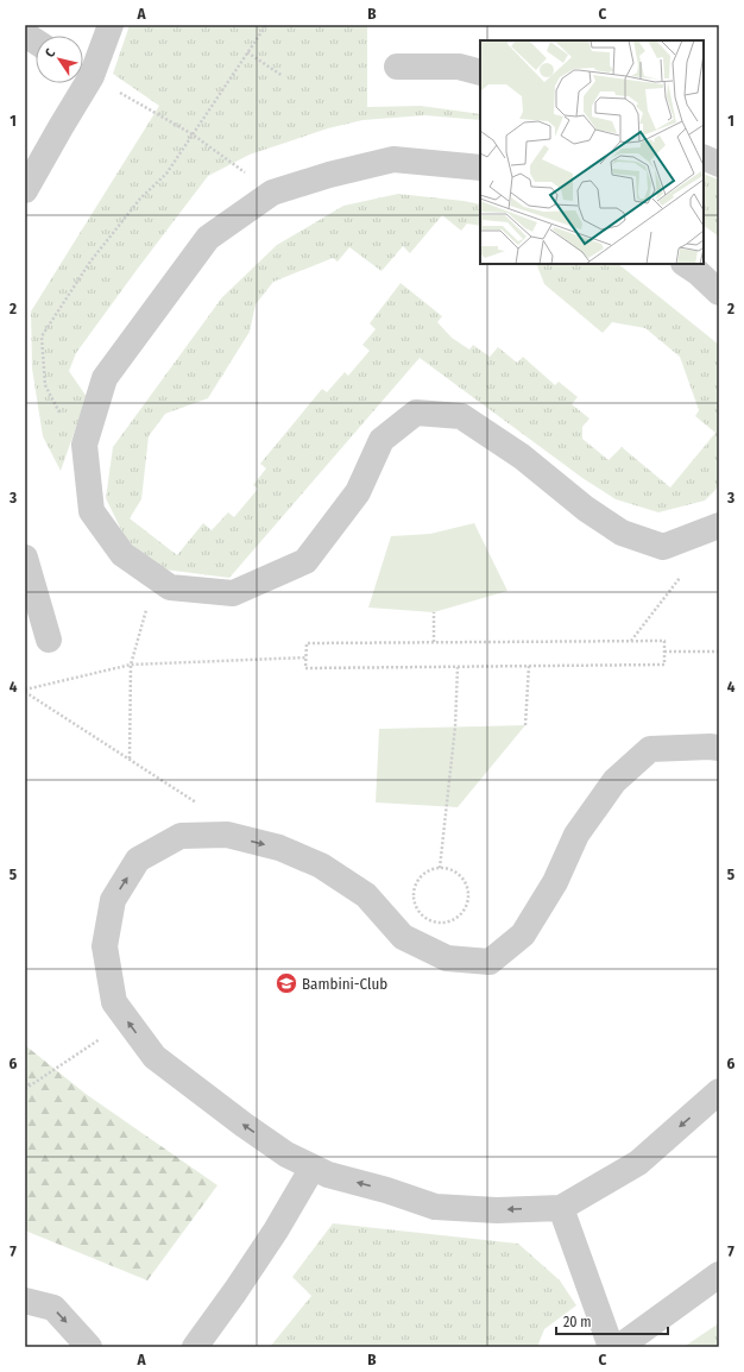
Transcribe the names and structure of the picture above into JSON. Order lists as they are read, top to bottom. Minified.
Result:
{"places":{"school or university":["Bambini-Club"]},"scale_bar":"20 m","north":"top left","grid":{"columns":["A","B","C"],"rows":["1","2","3","4","5","6","7"]}}
